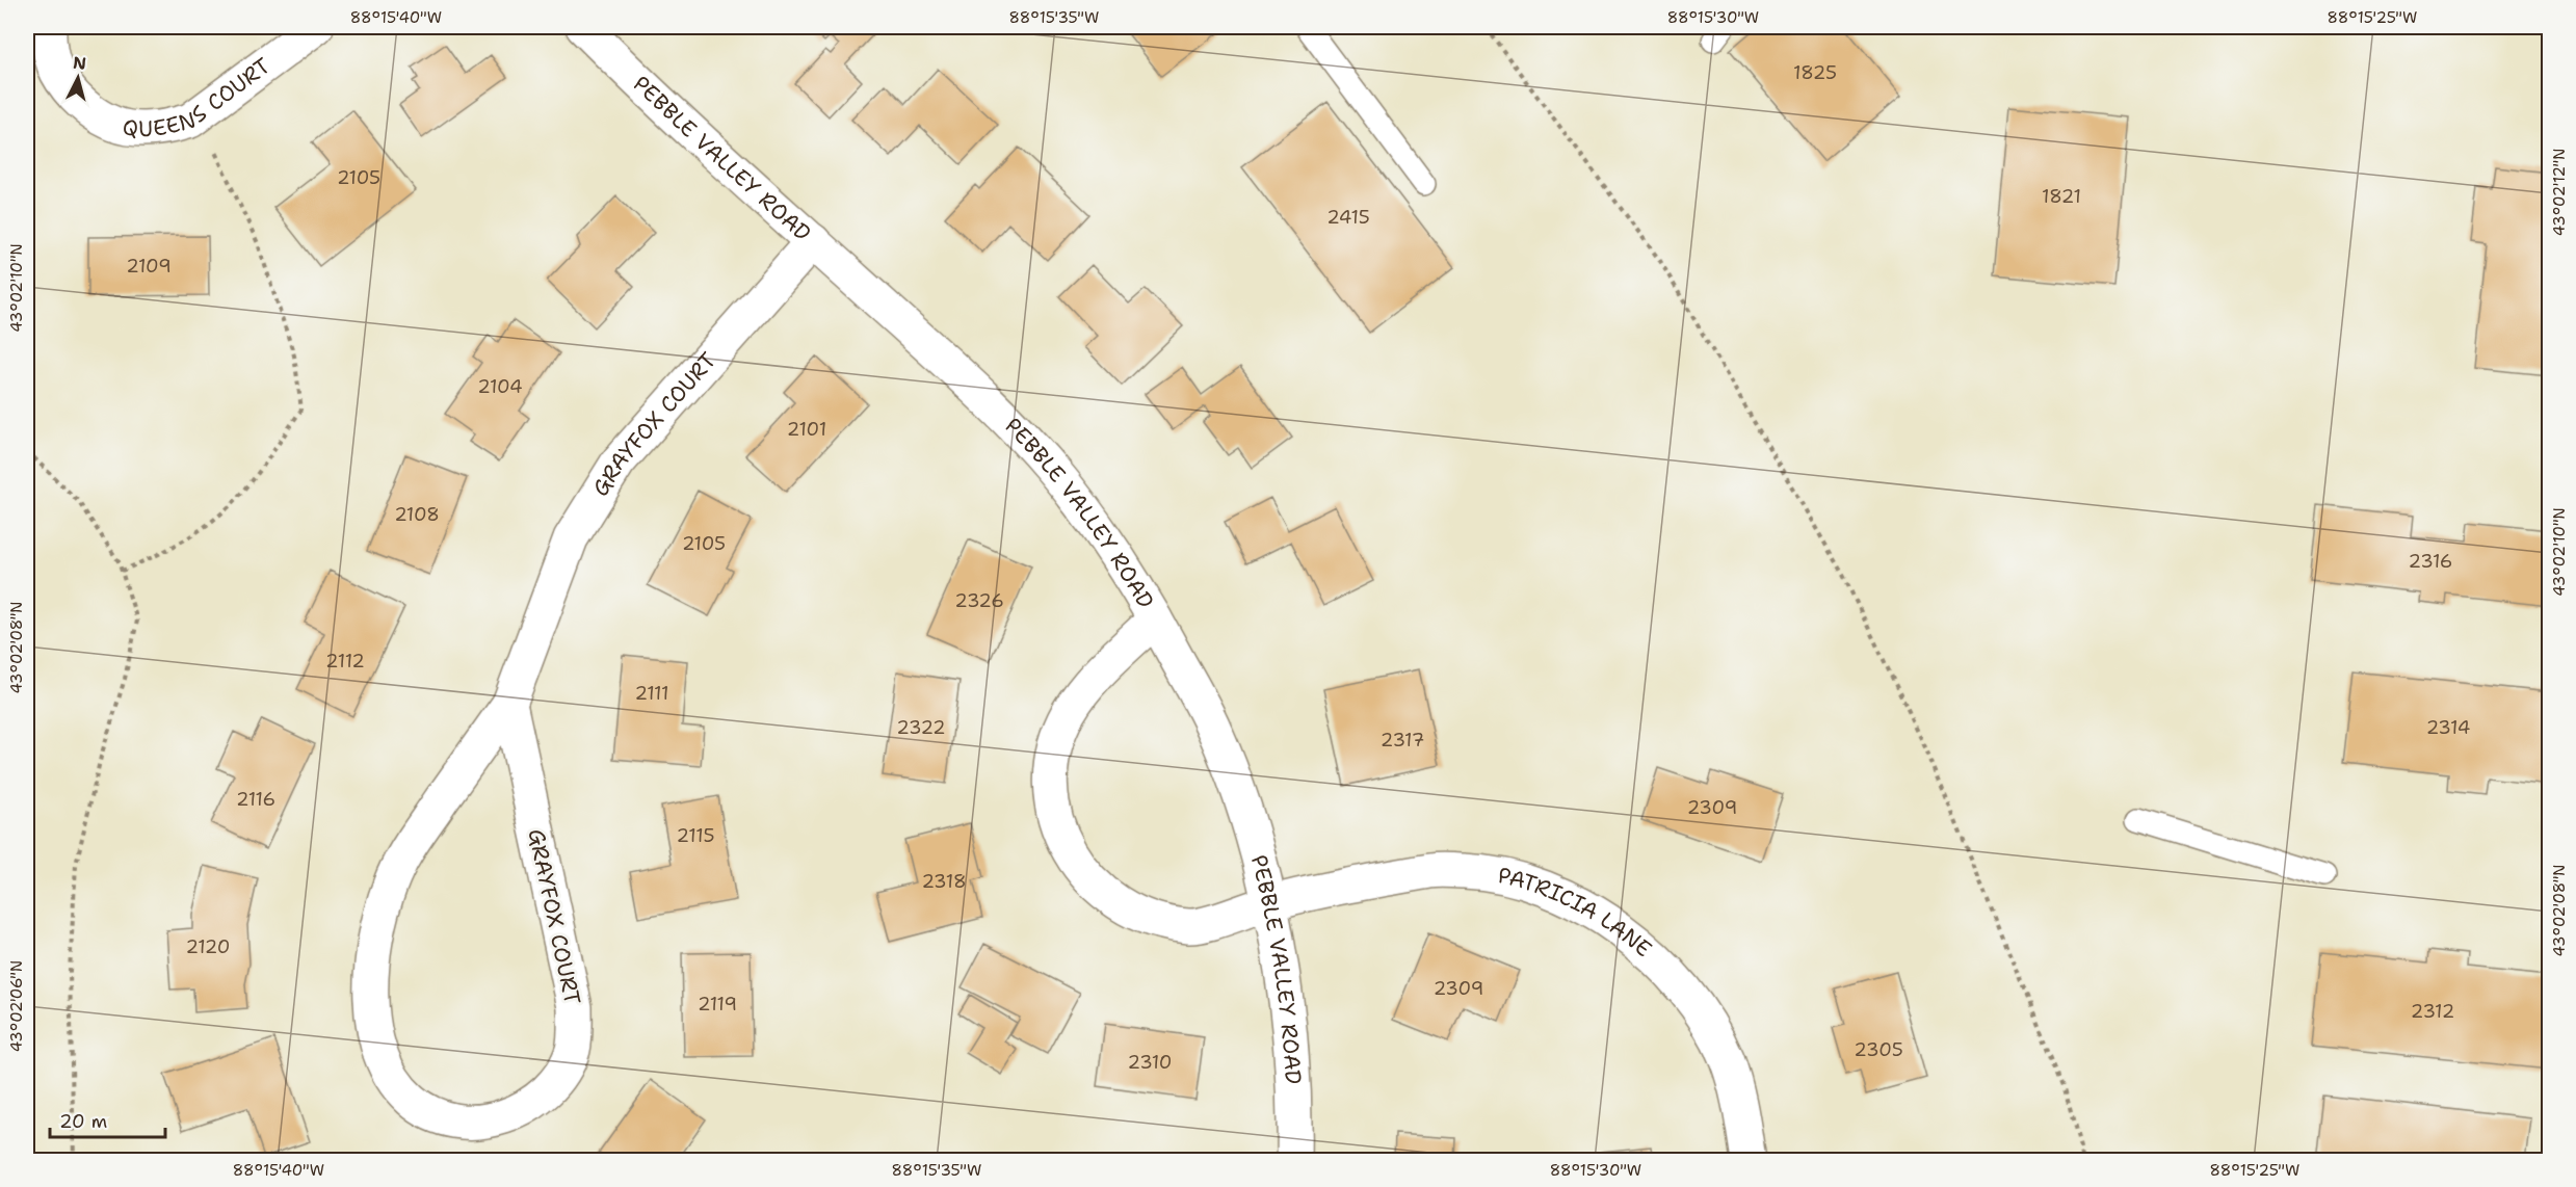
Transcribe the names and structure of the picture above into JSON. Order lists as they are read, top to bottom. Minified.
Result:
{"streets":{"street":["QUEENS COURT","PEBBLE VALLEY ROAD","GRAYFOX COURT","PATRICIA LANE"]},"crossings":[["PEBBLE VALLEY ROAD","GRAYFOX COURT"],["PEBBLE VALLEY ROAD","PATRICIA LANE"]],"house_numbers":["1825","2105","1821","2415","2109","2104","2101","2108","2105","2316","2326","2112","2111","2322","2314","2317","2116","2309","2115","2318","2120","2309","2119","2312","2305","2310"],"scale_bar":"20 m","north":"top","coordinates":["88°15'40\"W","88°15'35\"W","88°15'30\"W","88°15'25\"W","43°02'12\"N","43°02'10\"N","43°02'08\"N","43°02'06\"N"]}
